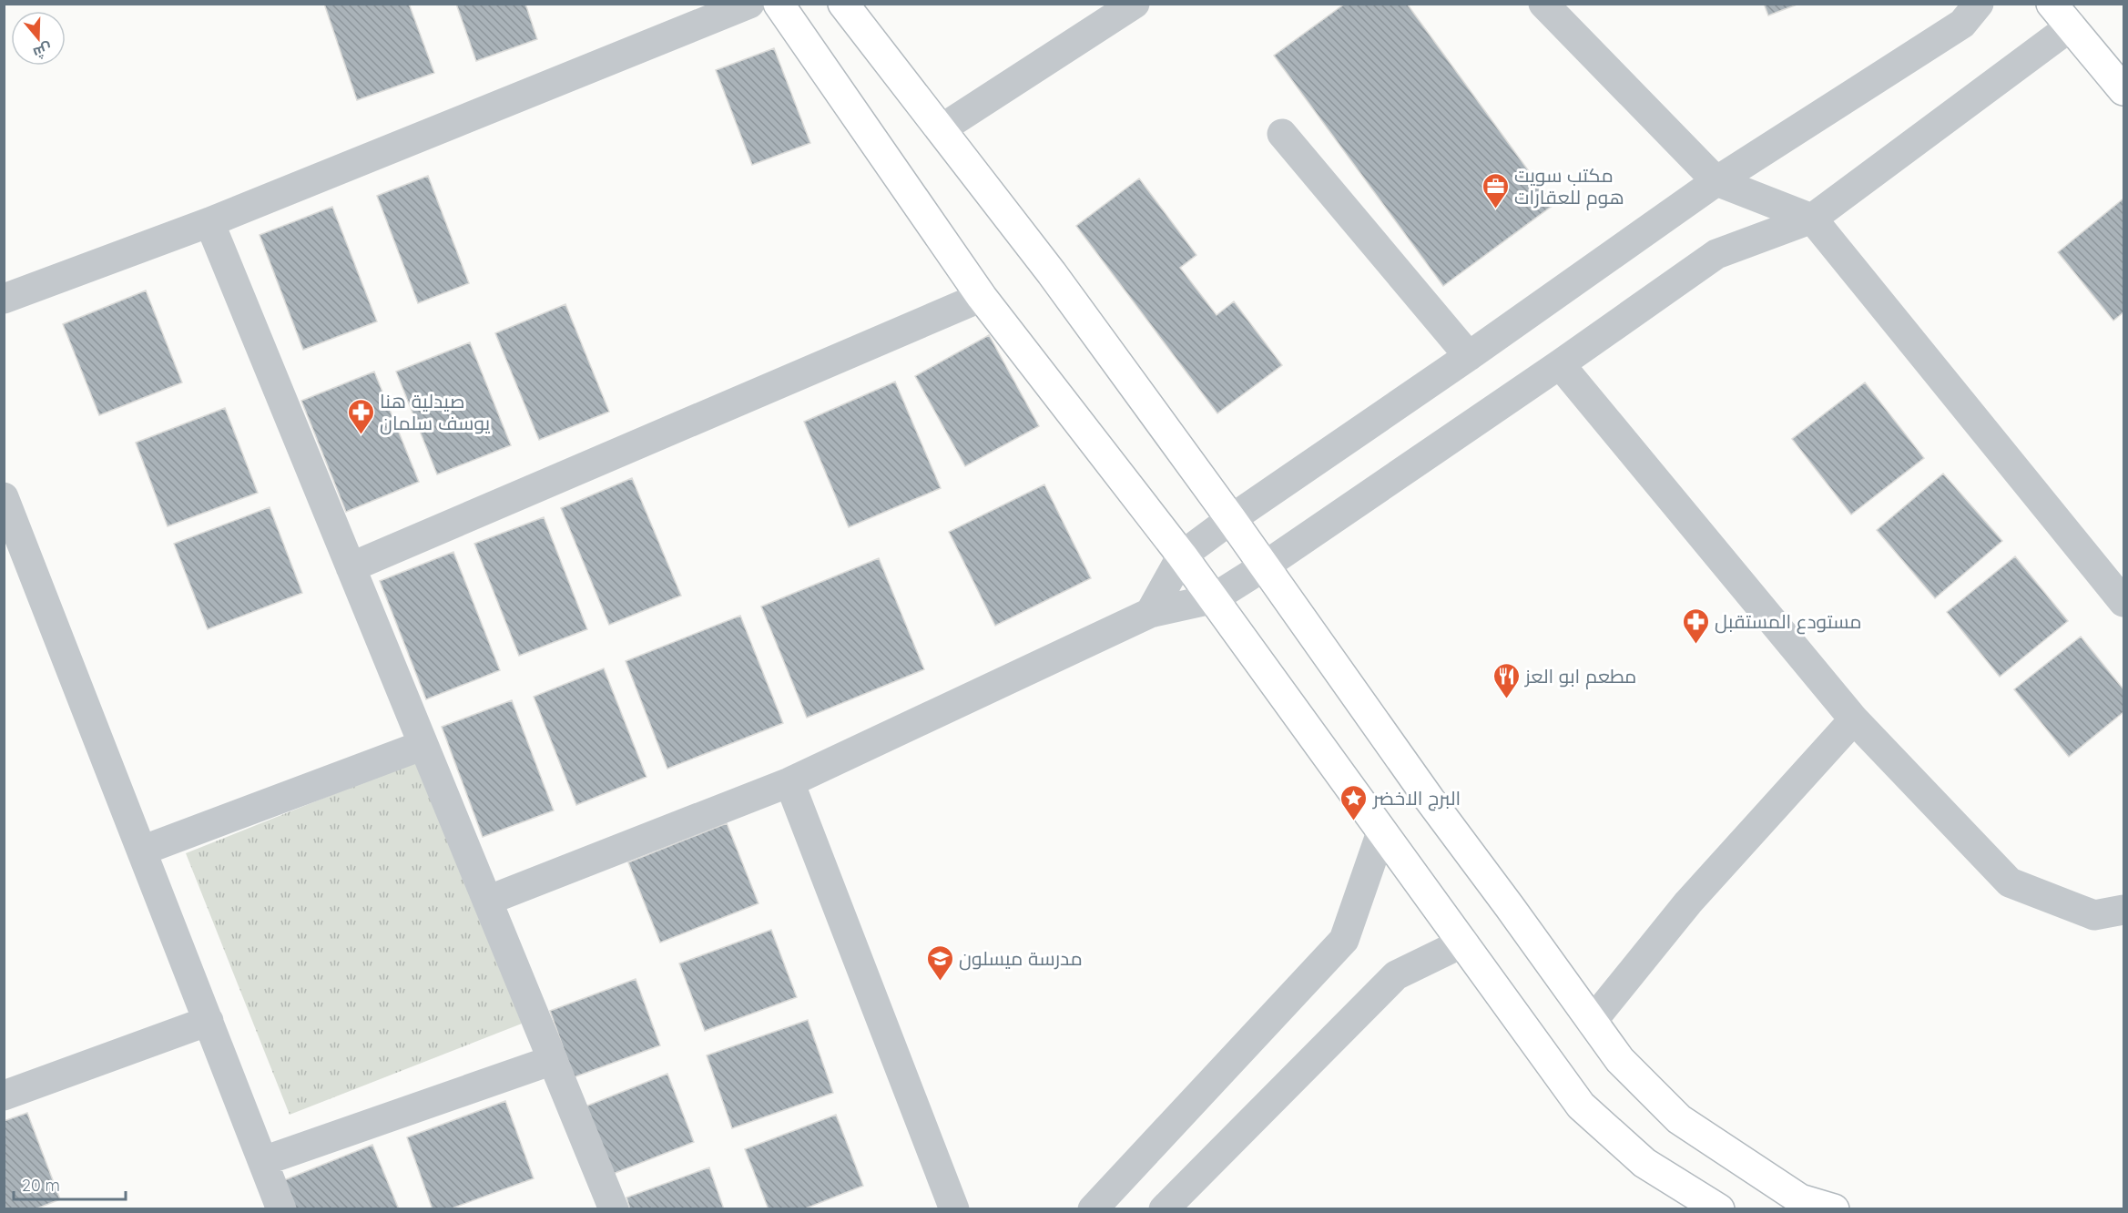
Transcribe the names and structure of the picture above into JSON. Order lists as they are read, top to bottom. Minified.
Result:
{"places":{"office":["مكتب سويت هوم للعقارات"],"pharmacy":["صيدلية هنا يوسف سلمان","مستودع المستقبل"],"restaurant":["مطعم ابو العز"],"place":["البرج الاخضر"],"school or university":["مدرسة ميسلون"]},"scale_bar":"20 m","north":"bottom"}
